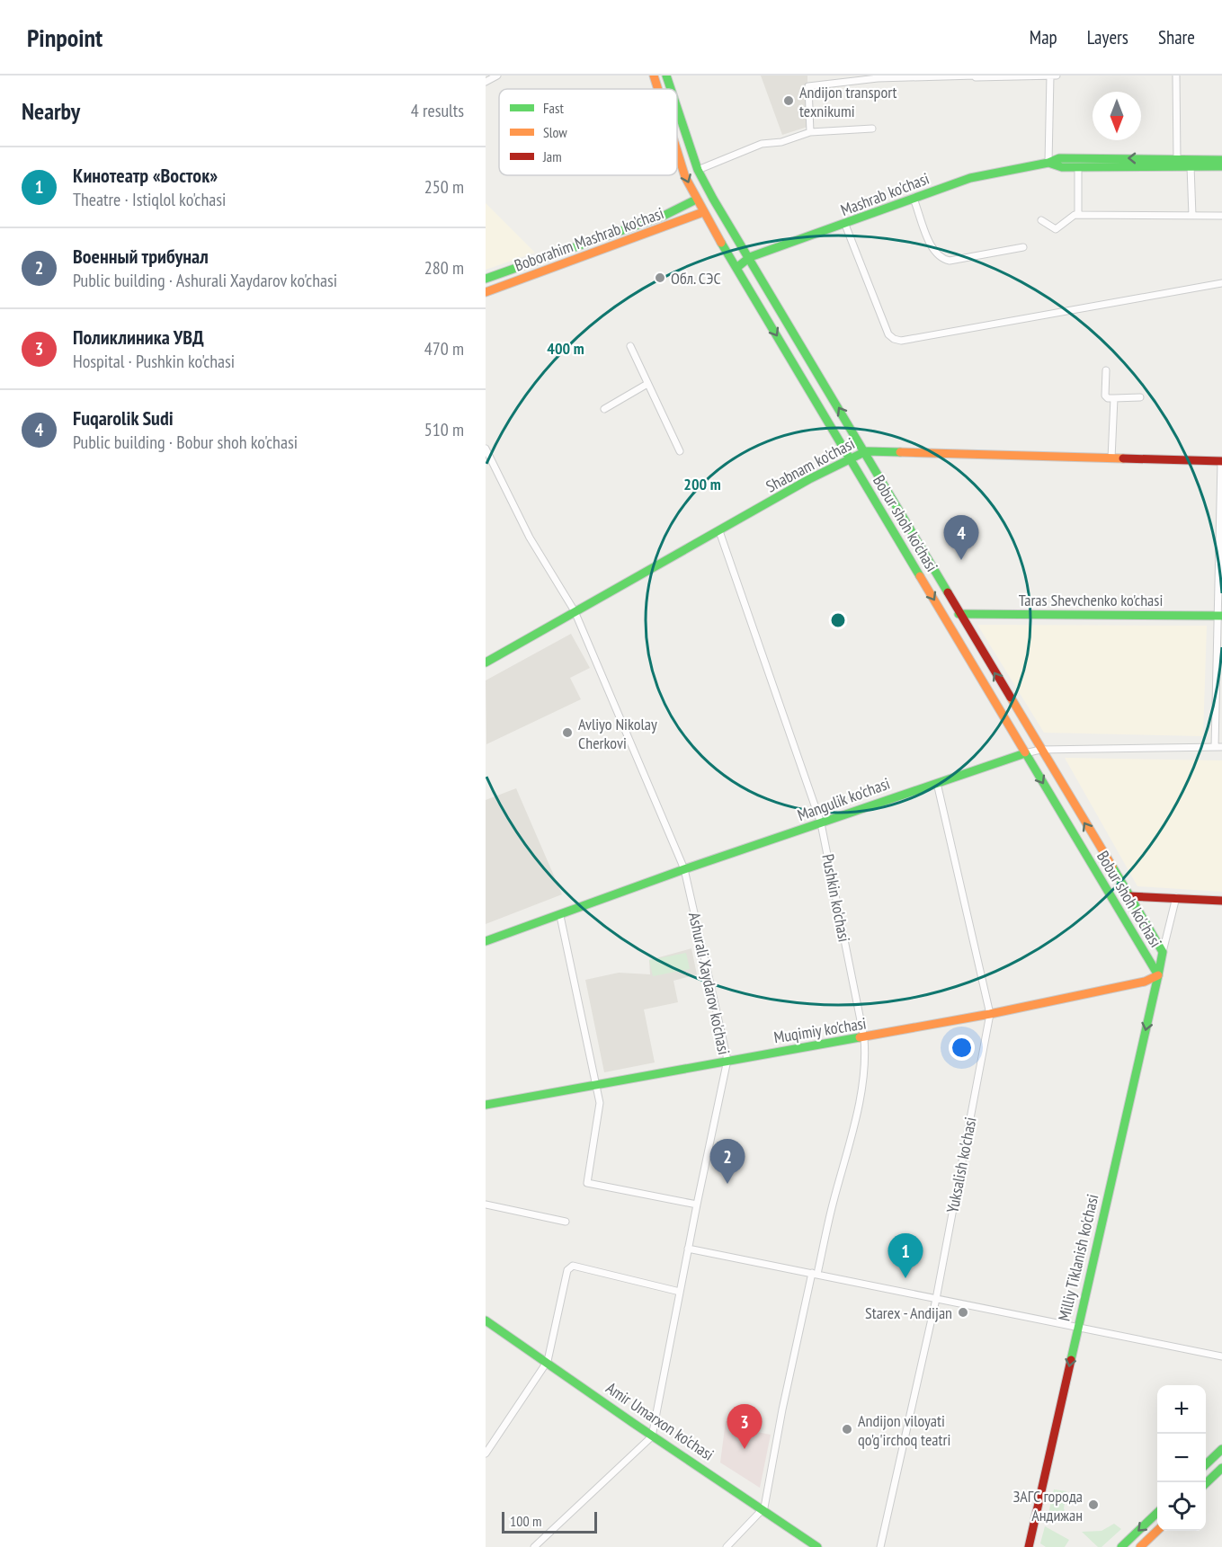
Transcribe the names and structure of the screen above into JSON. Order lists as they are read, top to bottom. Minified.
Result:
{"streets":{"street":["Mashrab ko'chasi","Boborahim Mashrab ko'chasi","Shabnam ko'chasi","Bobur shoh ko'chasi","Taras Shevchenko ko'chasi","Mangulik ko'chasi","Pushkin ko'chasi","Ashurali Xaydarov ko'chasi","Muqimiy ko'chasi","Yuksalish ko'chasi","Milliy Tiklanish ko'chasi","Amir Umarxon ko'chasi"]},"crossings":[["Mashrab ko'chasi","Bobur shoh ko'chasi"],["Boborahim Mashrab ko'chasi","Bobur shoh ko'chasi"],["Shabnam ko'chasi","Bobur shoh ko'chasi"],["Shabnam ko'chasi","Pushkin ko'chasi"],["Shabnam ko'chasi","Ashurali Xaydarov ko'chasi"],["Bobur shoh ko'chasi","Taras Shevchenko ko'chasi"],["Bobur shoh ko'chasi","Mangulik ko'chasi"],["Bobur shoh ko'chasi","Muqimiy ko'chasi"],["Bobur shoh ko'chasi","Milliy Tiklanish ko'chasi"],["Mangulik ko'chasi","Pushkin ko'chasi"],["Mangulik ko'chasi","Ashurali Xaydarov ko'chasi"],["Mangulik ko'chasi","Yuksalish ko'chasi"],["Pushkin ko'chasi","Muqimiy ko'chasi"],["Pushkin ko'chasi","Amir Umarxon ko'chasi"],["Ashurali Xaydarov ko'chasi","Muqimiy ko'chasi"],["Ashurali Xaydarov ko'chasi","Amir Umarxon ko'chasi"],["Muqimiy ko'chasi","Yuksalish ko'chasi"],["Muqimiy ko'chasi","Milliy Tiklanish ko'chasi"]],"one_way":["Milliy Tiklanish ko'chasi"],"places":["Andijon transport texnikumi","Обл. СЭС","Avliyo Nikolay Cherkovi","Starex - Andijan","Andijon viloyati qo'g'irchoq teatri","ЗАГС города Андижан"],"legend":["Fast","Slow","Jam"],"scale_bar":"100 m","north":"bottom","page":{"header":"Pinpoint","nav":["Map","Layers","Share"],"heading":["Nearby","4 results"],"list":[{"mark":"1","name":"Кинотеатр «Восток»","note":"Theatre · Istiqlol ko'chasi","value":"250 m"},{"mark":"2","name":"Военный трибунал","note":"Public building · Ashurali Xaydarov ko'chasi","value":"280 m"},{"mark":"3","name":"Поликлиника УВД","note":"Hospital · Pushkin ko'chasi","value":"470 m"},{"mark":"4","name":"Fuqarolik Sudi","note":"Public building · Bobur shoh ko'chasi","value":"510 m"}],"pins":["4","2","1","3"],"map_buttons":["+","−"],"scale":"100 m"},"rings":["400 m","200 m"]}
